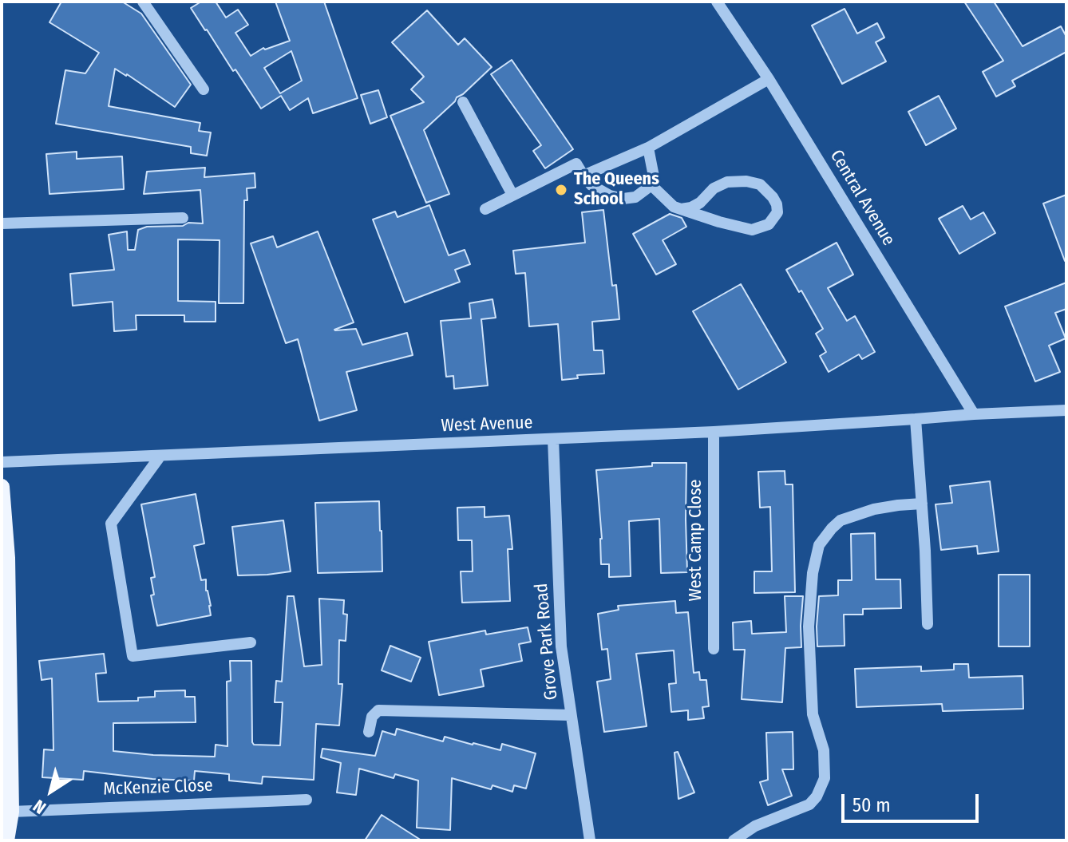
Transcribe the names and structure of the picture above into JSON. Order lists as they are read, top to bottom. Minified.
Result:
{"streets":{"street":["Central Avenue","West Avenue","West Camp Close","Grove Park Road","McKenzie Close"]},"crossings":[["Central Avenue","West Avenue"],["West Avenue","West Camp Close"],["West Avenue","Grove Park Road"]],"places":["The Queens School"],"scale_bar":"50 m","north":"bottom left"}
